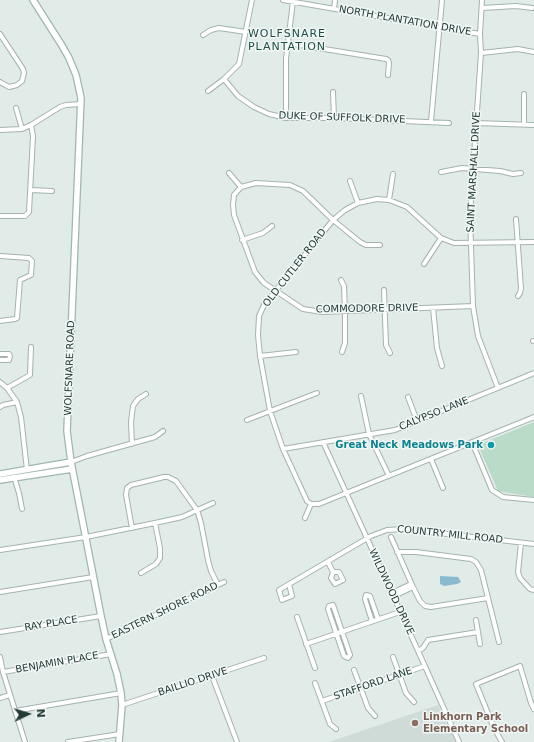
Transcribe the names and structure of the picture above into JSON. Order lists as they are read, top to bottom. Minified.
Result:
{"streets":{"street":["NORTH PLANTATION DRIVE","DUKE OF SUFFOLK DRIVE","SAINT MARSHALL DRIVE","OLD CUTLER ROAD","COMMODORE DRIVE","WOLFSNARE ROAD","CALYPSO LANE","COUNTRY MILL ROAD","WILDWOOD DRIVE","EASTERN SHORE ROAD","RAY PLACE","BENJAMIN PLACE","BAILLIO DRIVE","STAFFORD LANE"]},"crossings":[["NORTH PLANTATION DRIVE","SAINT MARSHALL DRIVE"],["SAINT MARSHALL DRIVE","OLD CUTLER ROAD"],["SAINT MARSHALL DRIVE","COMMODORE DRIVE"],["SAINT MARSHALL DRIVE","CALYPSO LANE"],["OLD CUTLER ROAD","COMMODORE DRIVE"],["OLD CUTLER ROAD","CALYPSO LANE"],["WOLFSNARE ROAD","EASTERN SHORE ROAD"],["WOLFSNARE ROAD","RAY PLACE"],["WOLFSNARE ROAD","BENJAMIN PLACE"],["WOLFSNARE ROAD","BAILLIO DRIVE"],["CALYPSO LANE","WILDWOOD DRIVE"],["COUNTRY MILL ROAD","WILDWOOD DRIVE"],["WILDWOOD DRIVE","STAFFORD LANE"]],"districts":["WOLFSNARE PLANTATION"],"places":["Great Neck Meadows Park","Linkhorn Park Elementary School"],"north":"right"}
